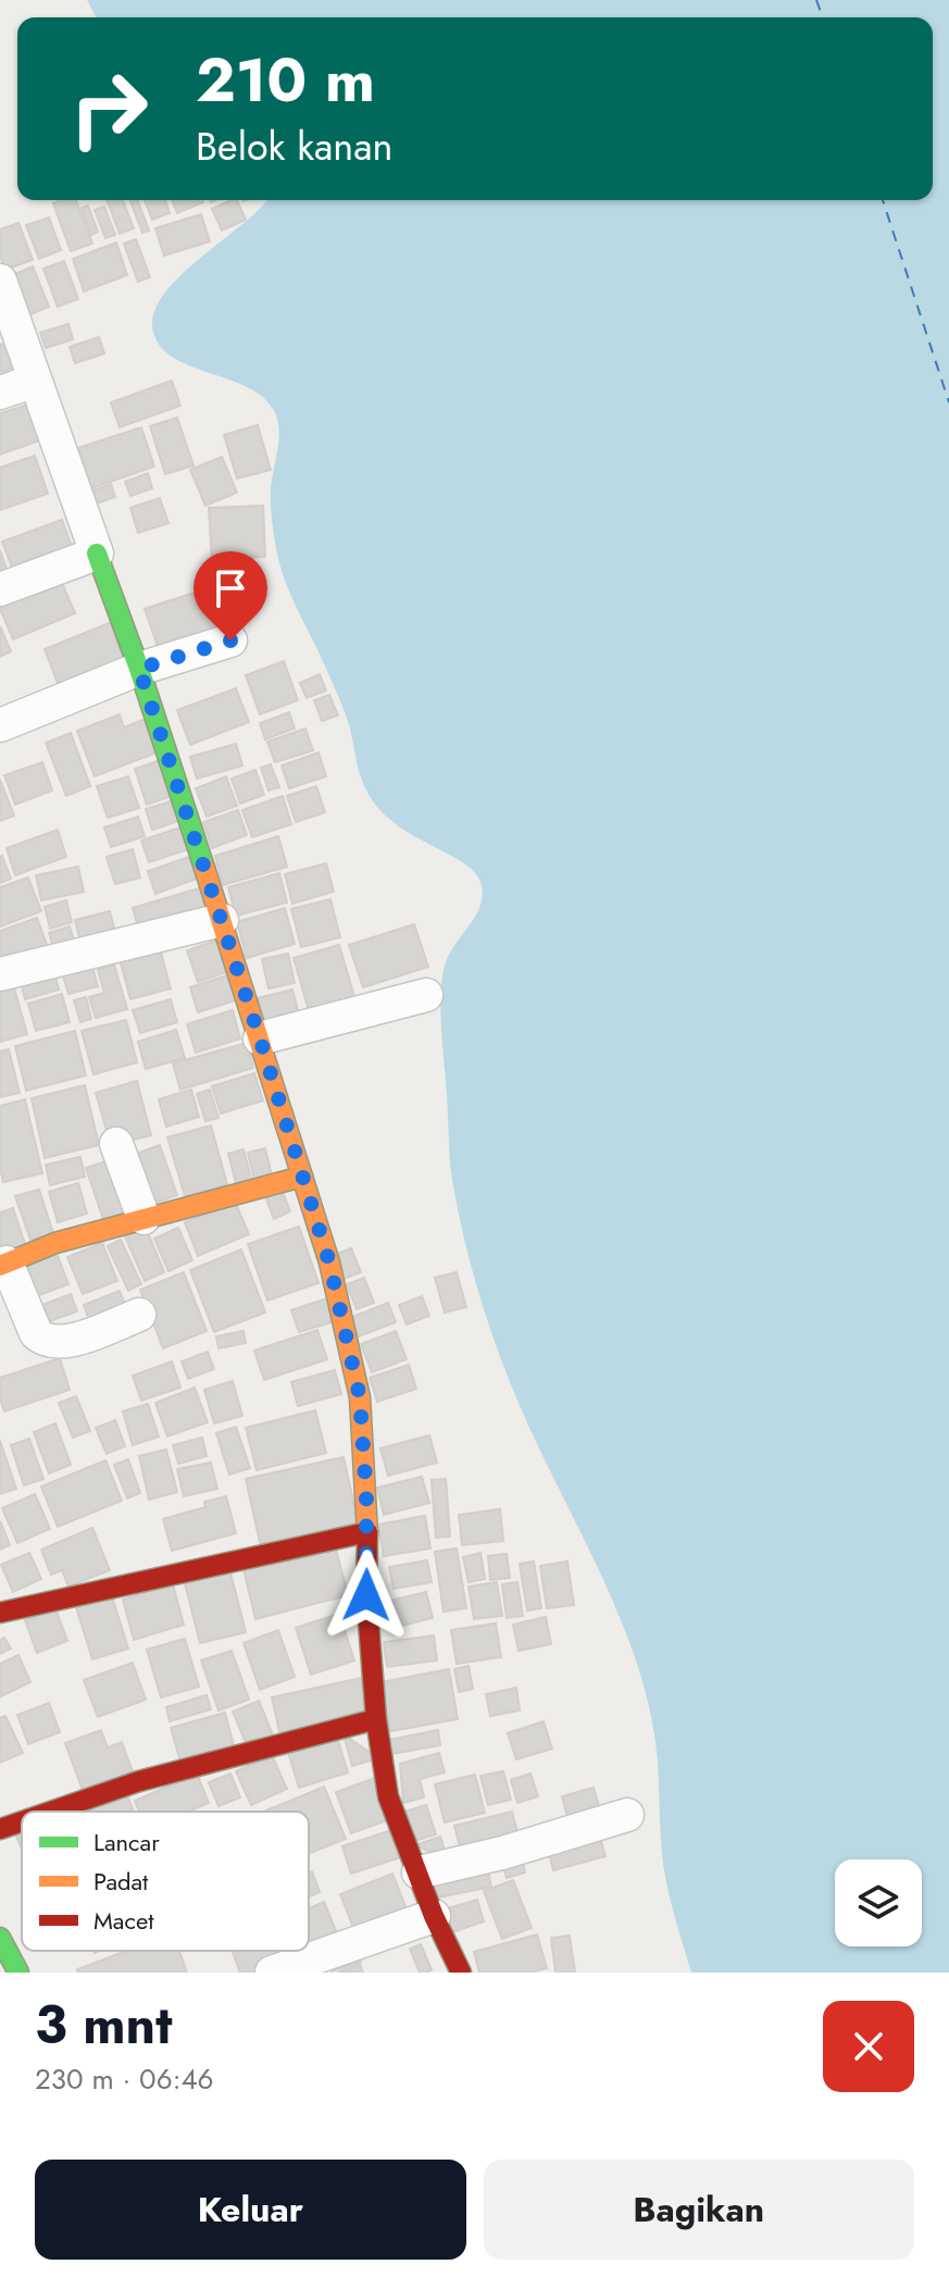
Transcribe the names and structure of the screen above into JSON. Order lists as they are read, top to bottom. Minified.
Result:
{"legend":["Lancar","Padat","Macet"],"page":{"turn":["210 m","Belok kanan"],"heading":["3 mnt","230 m · 06:46"],"buttons":["Keluar","Bagikan"]}}
